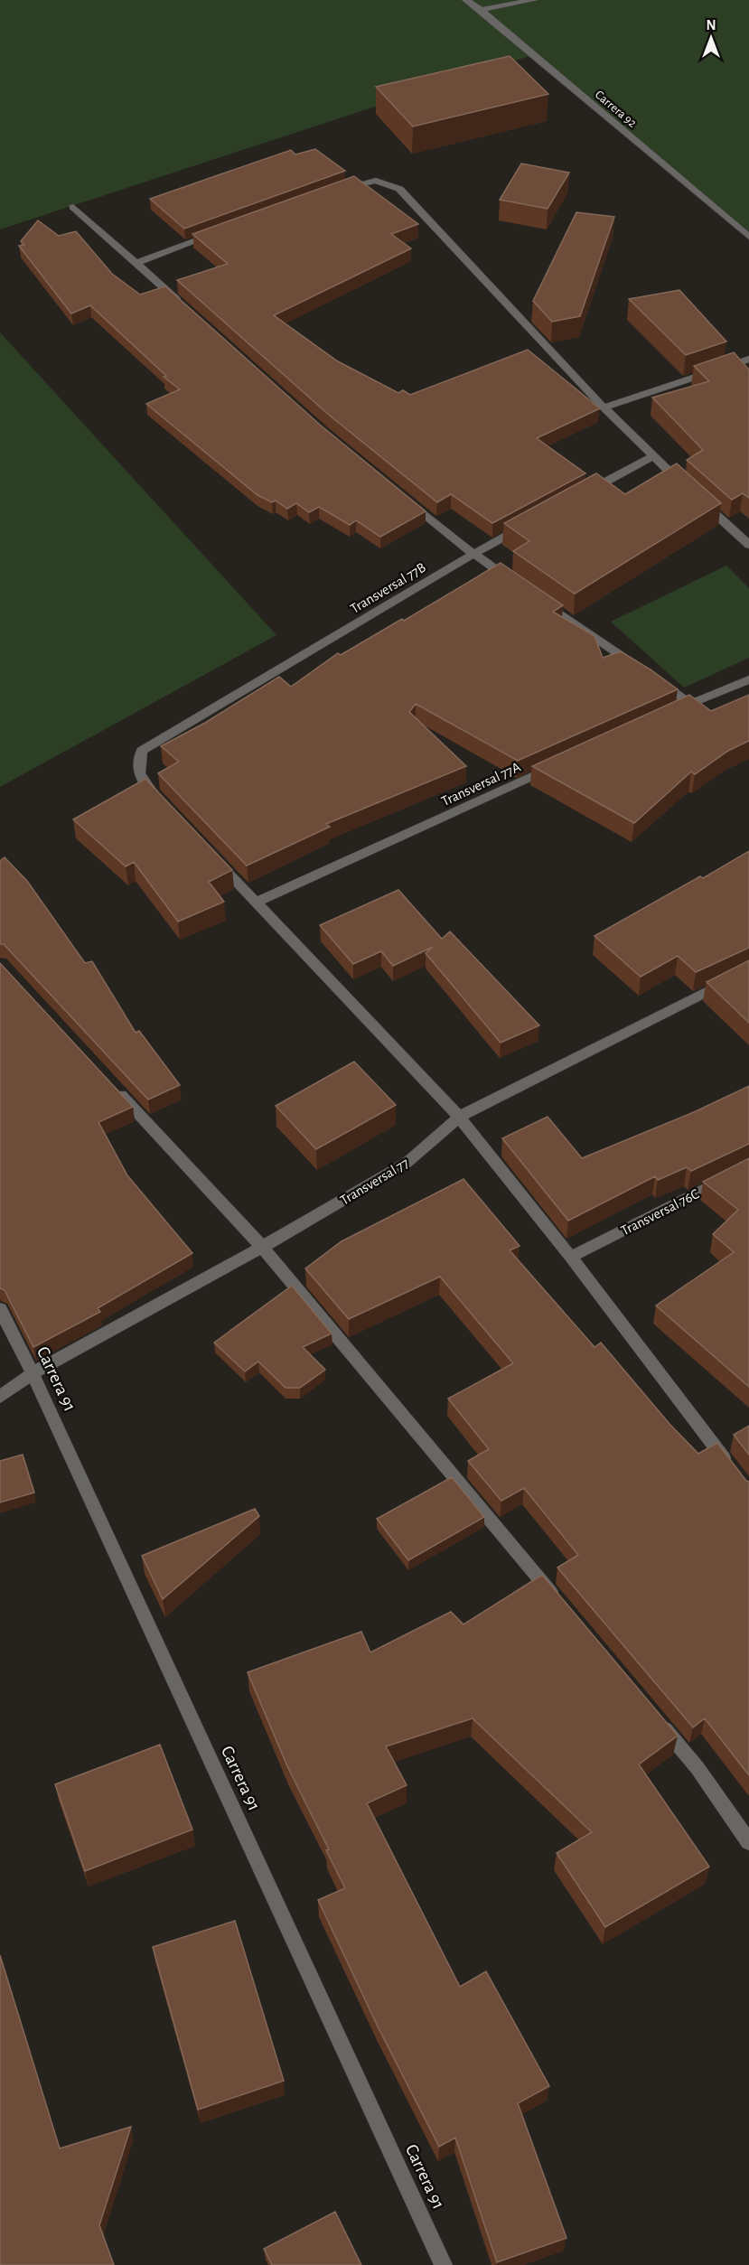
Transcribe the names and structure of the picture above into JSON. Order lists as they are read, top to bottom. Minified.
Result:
{"streets":{"street":["Carrera 92","Transversal 77B","Transversal 77A","Transversal 77","Transversal 76C","Carrera 91"]},"crossings":[["Transversal 77","Carrera 91"]],"north":"top"}
